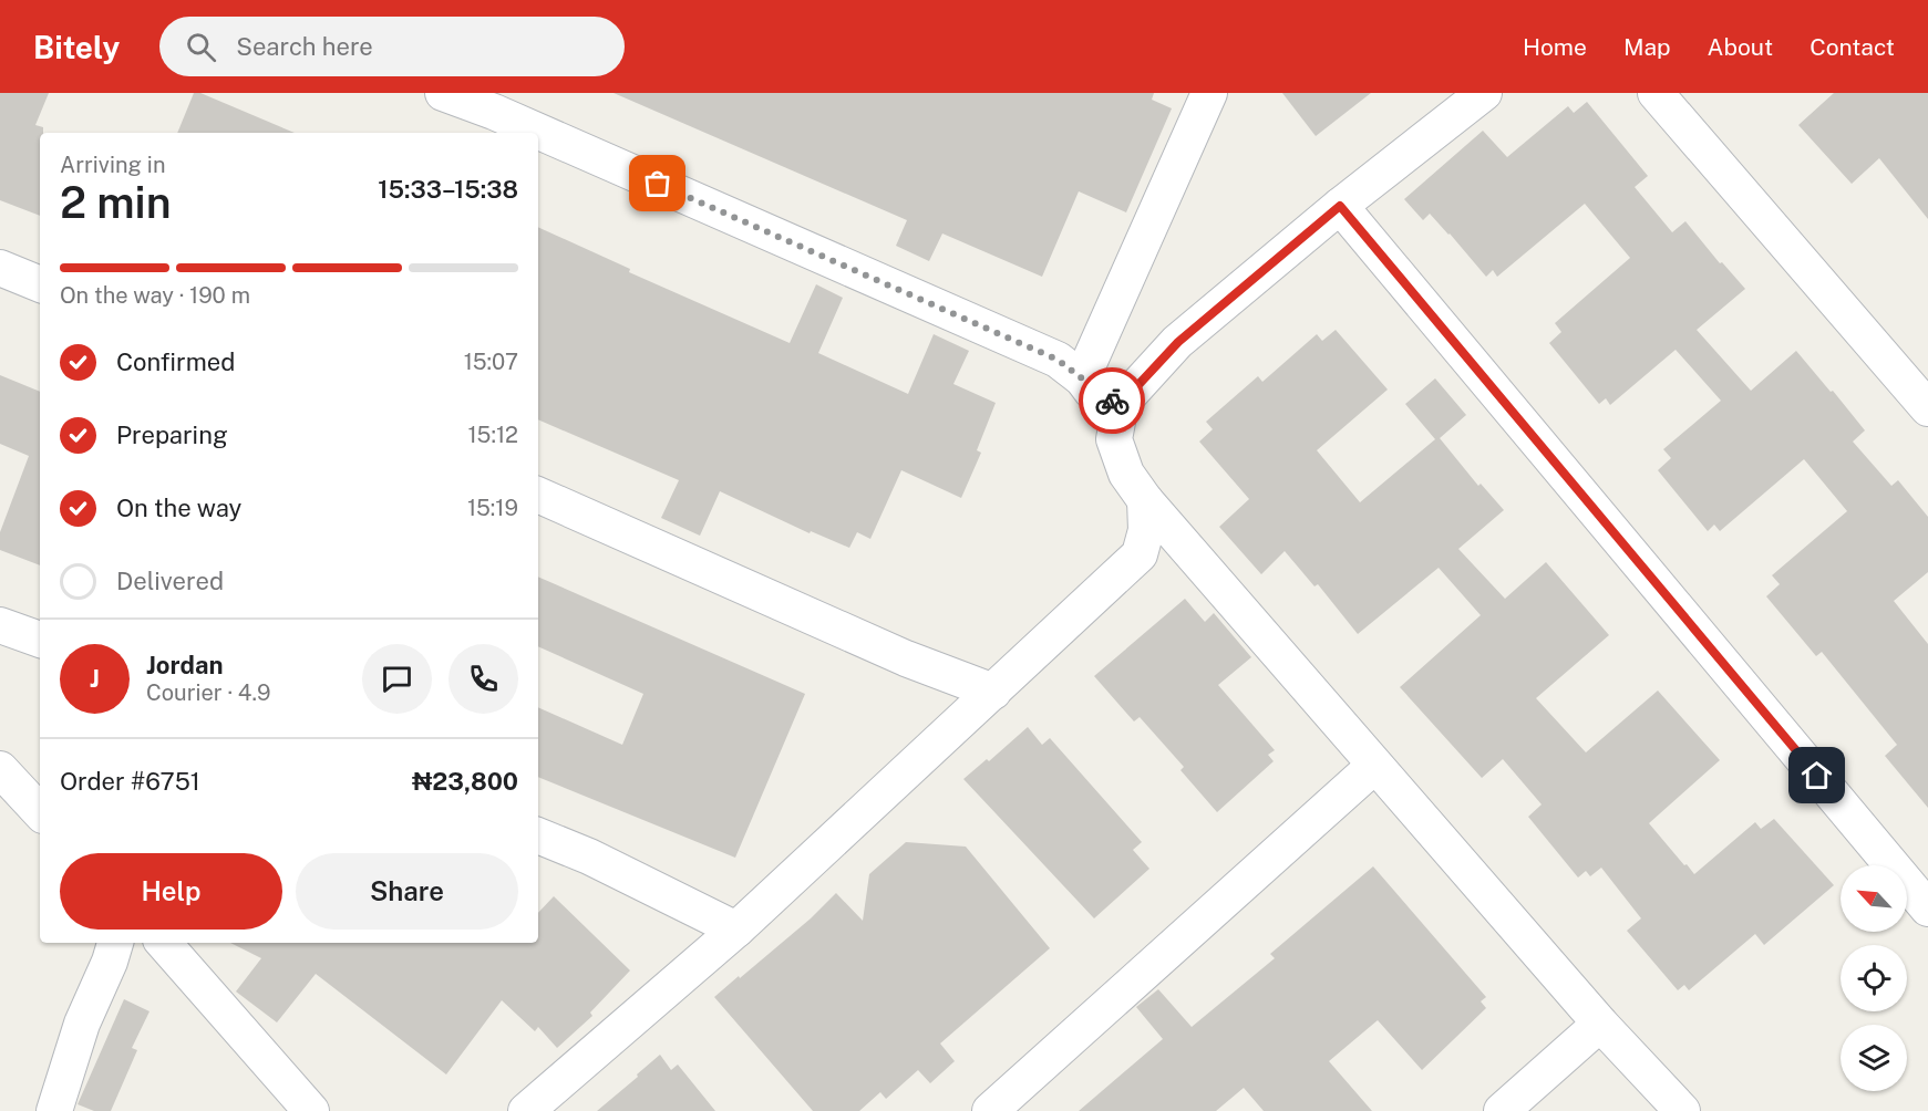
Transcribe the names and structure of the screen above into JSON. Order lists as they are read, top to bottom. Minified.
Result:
{"north":"top left","page":{"header":"Bitely","search":"Search here","nav":["Home","Map","About","Contact"],"heading":["2 min","Arriving in","15:33–15:38"],"panel":["Jordan","Courier · 4.9","Order #6751","₦23,800"],"bar":"On the way · 190 m","list":[["Confirmed","15:07"],["Preparing","15:12"],["On the way","15:19"],"Delivered"],"round":"J","buttons":["Help","Share"]}}
